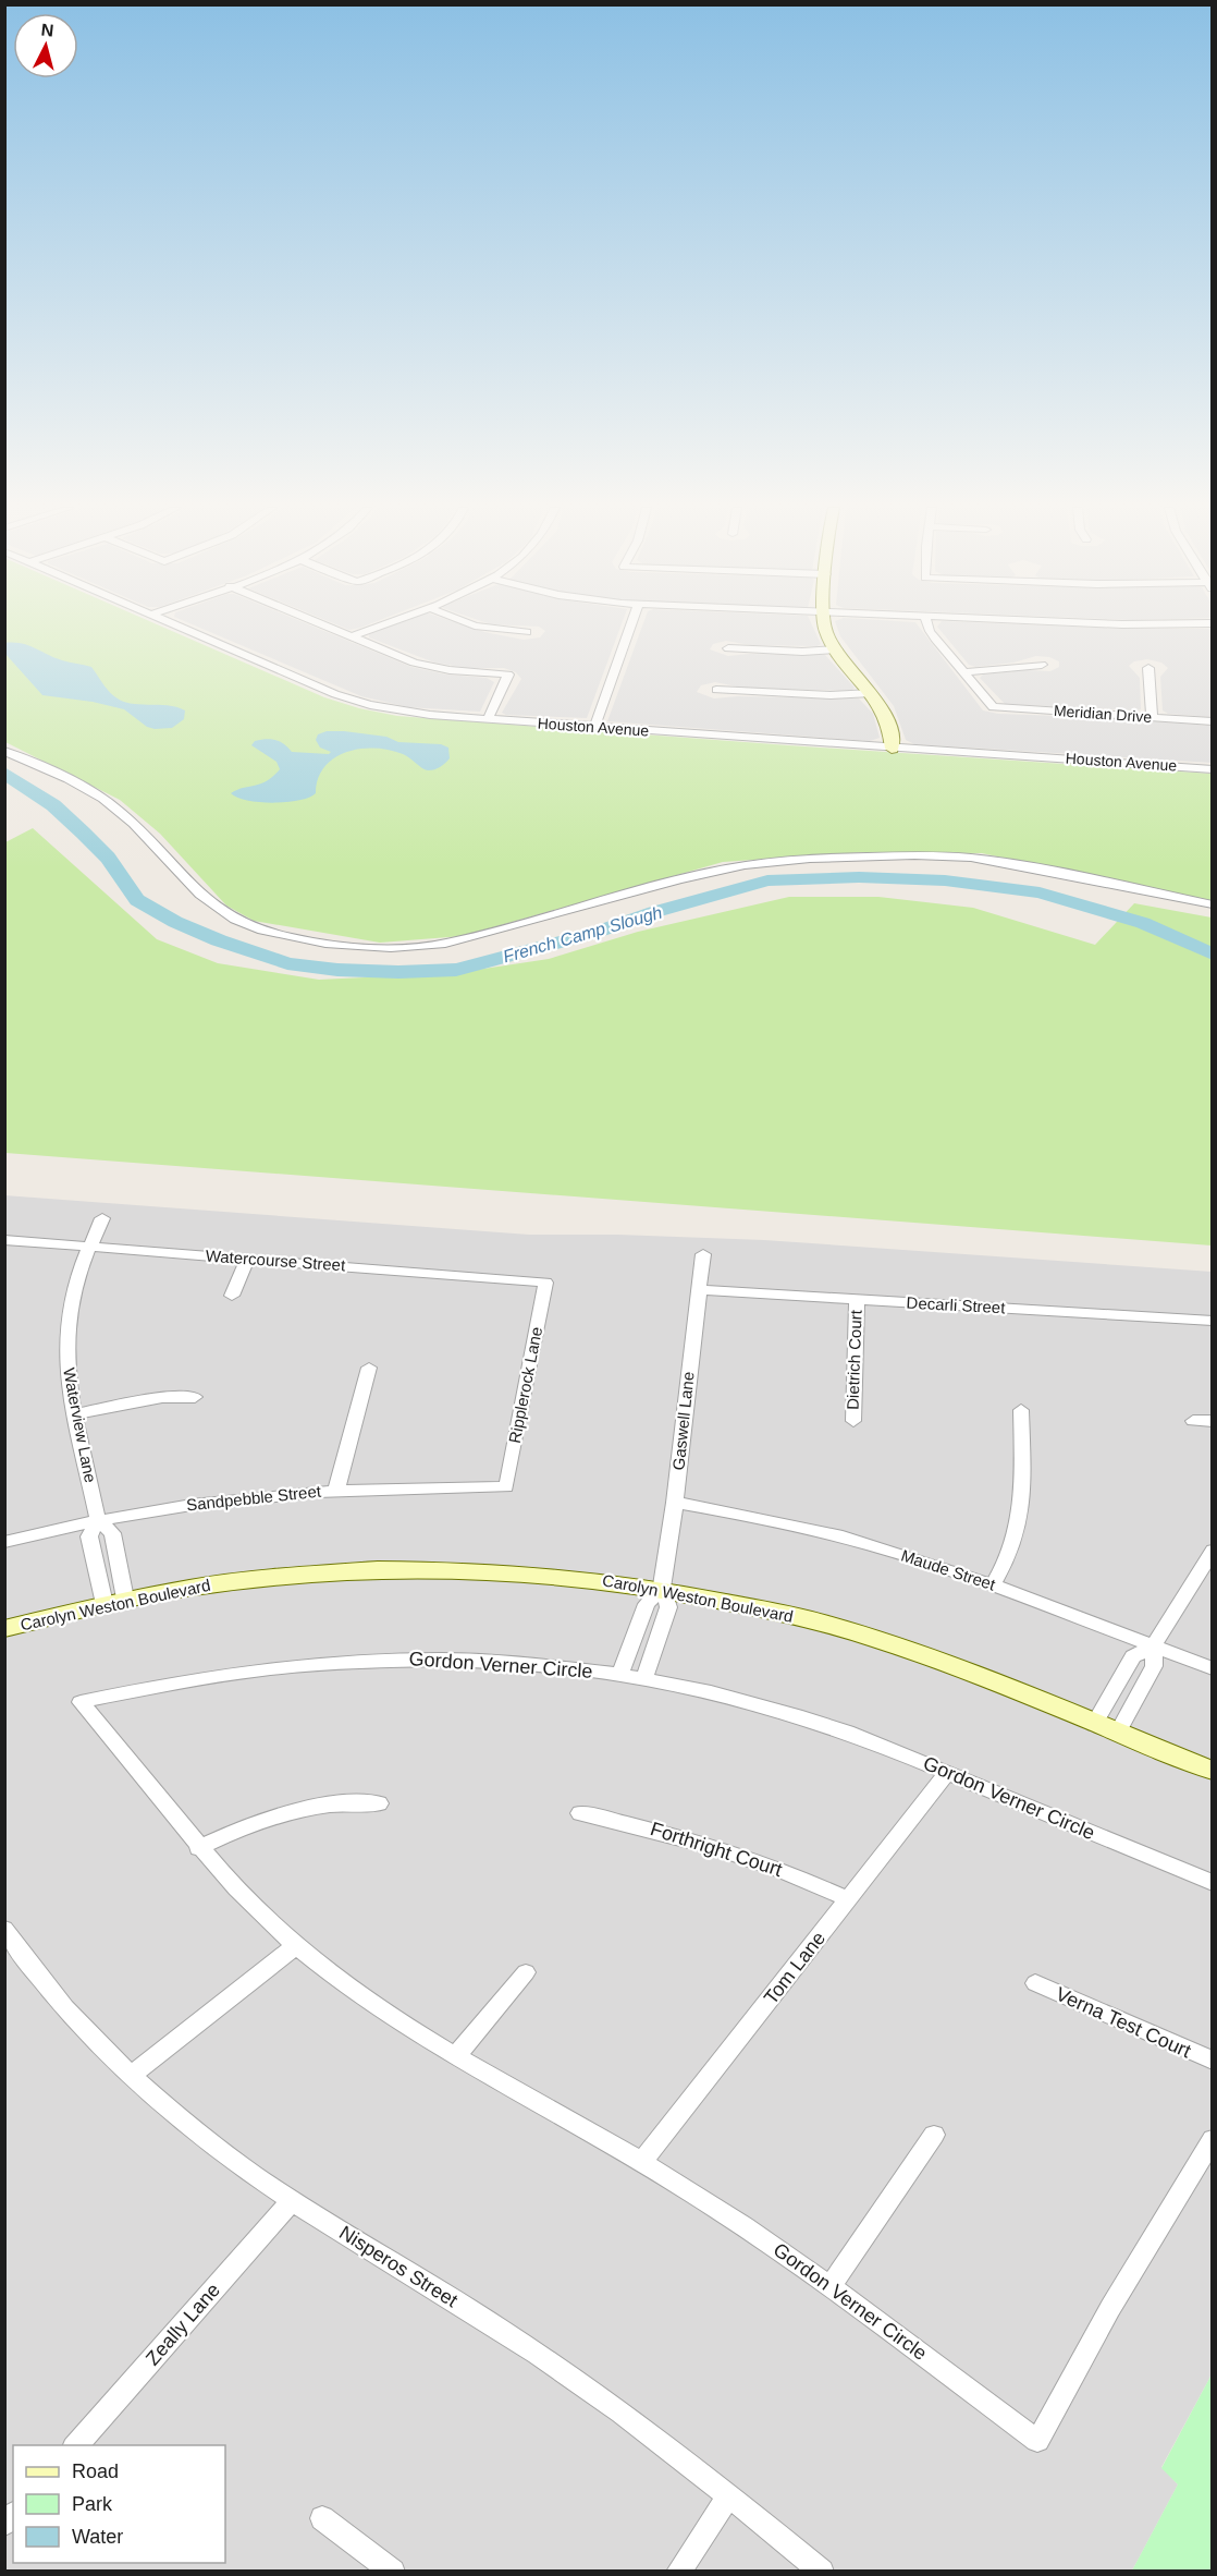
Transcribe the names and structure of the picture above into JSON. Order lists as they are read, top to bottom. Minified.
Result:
{"streets":{"street":["Meridian Drive","Houston Avenue","Watercourse Street","Decarli Street","Dietrich Court","Ripplerock Lane","Gaswell Lane","Waterview Lane","Sandpebble Street","Maude Street","Carolyn Weston Boulevard","Gordon Verner Circle","Forthright Court","Tom Lane","Verna Test Court","Nisperos Street","Zeally Lane"]},"crossings":[["Watercourse Street","Ripplerock Lane"],["Watercourse Street","Waterview Lane"],["Decarli Street","Dietrich Court"],["Decarli Street","Gaswell Lane"],["Ripplerock Lane","Sandpebble Street"],["Gaswell Lane","Maude Street"],["Gaswell Lane","Carolyn Weston Boulevard"],["Gaswell Lane","Gordon Verner Circle"],["Waterview Lane","Sandpebble Street"],["Waterview Lane","Carolyn Weston Boulevard"],["Gordon Verner Circle","Tom Lane"],["Forthright Court","Tom Lane"],["Nisperos Street","Zeally Lane"]],"water":["French Camp Slough"],"legend":["Road","Park","Water"],"north":"top"}
